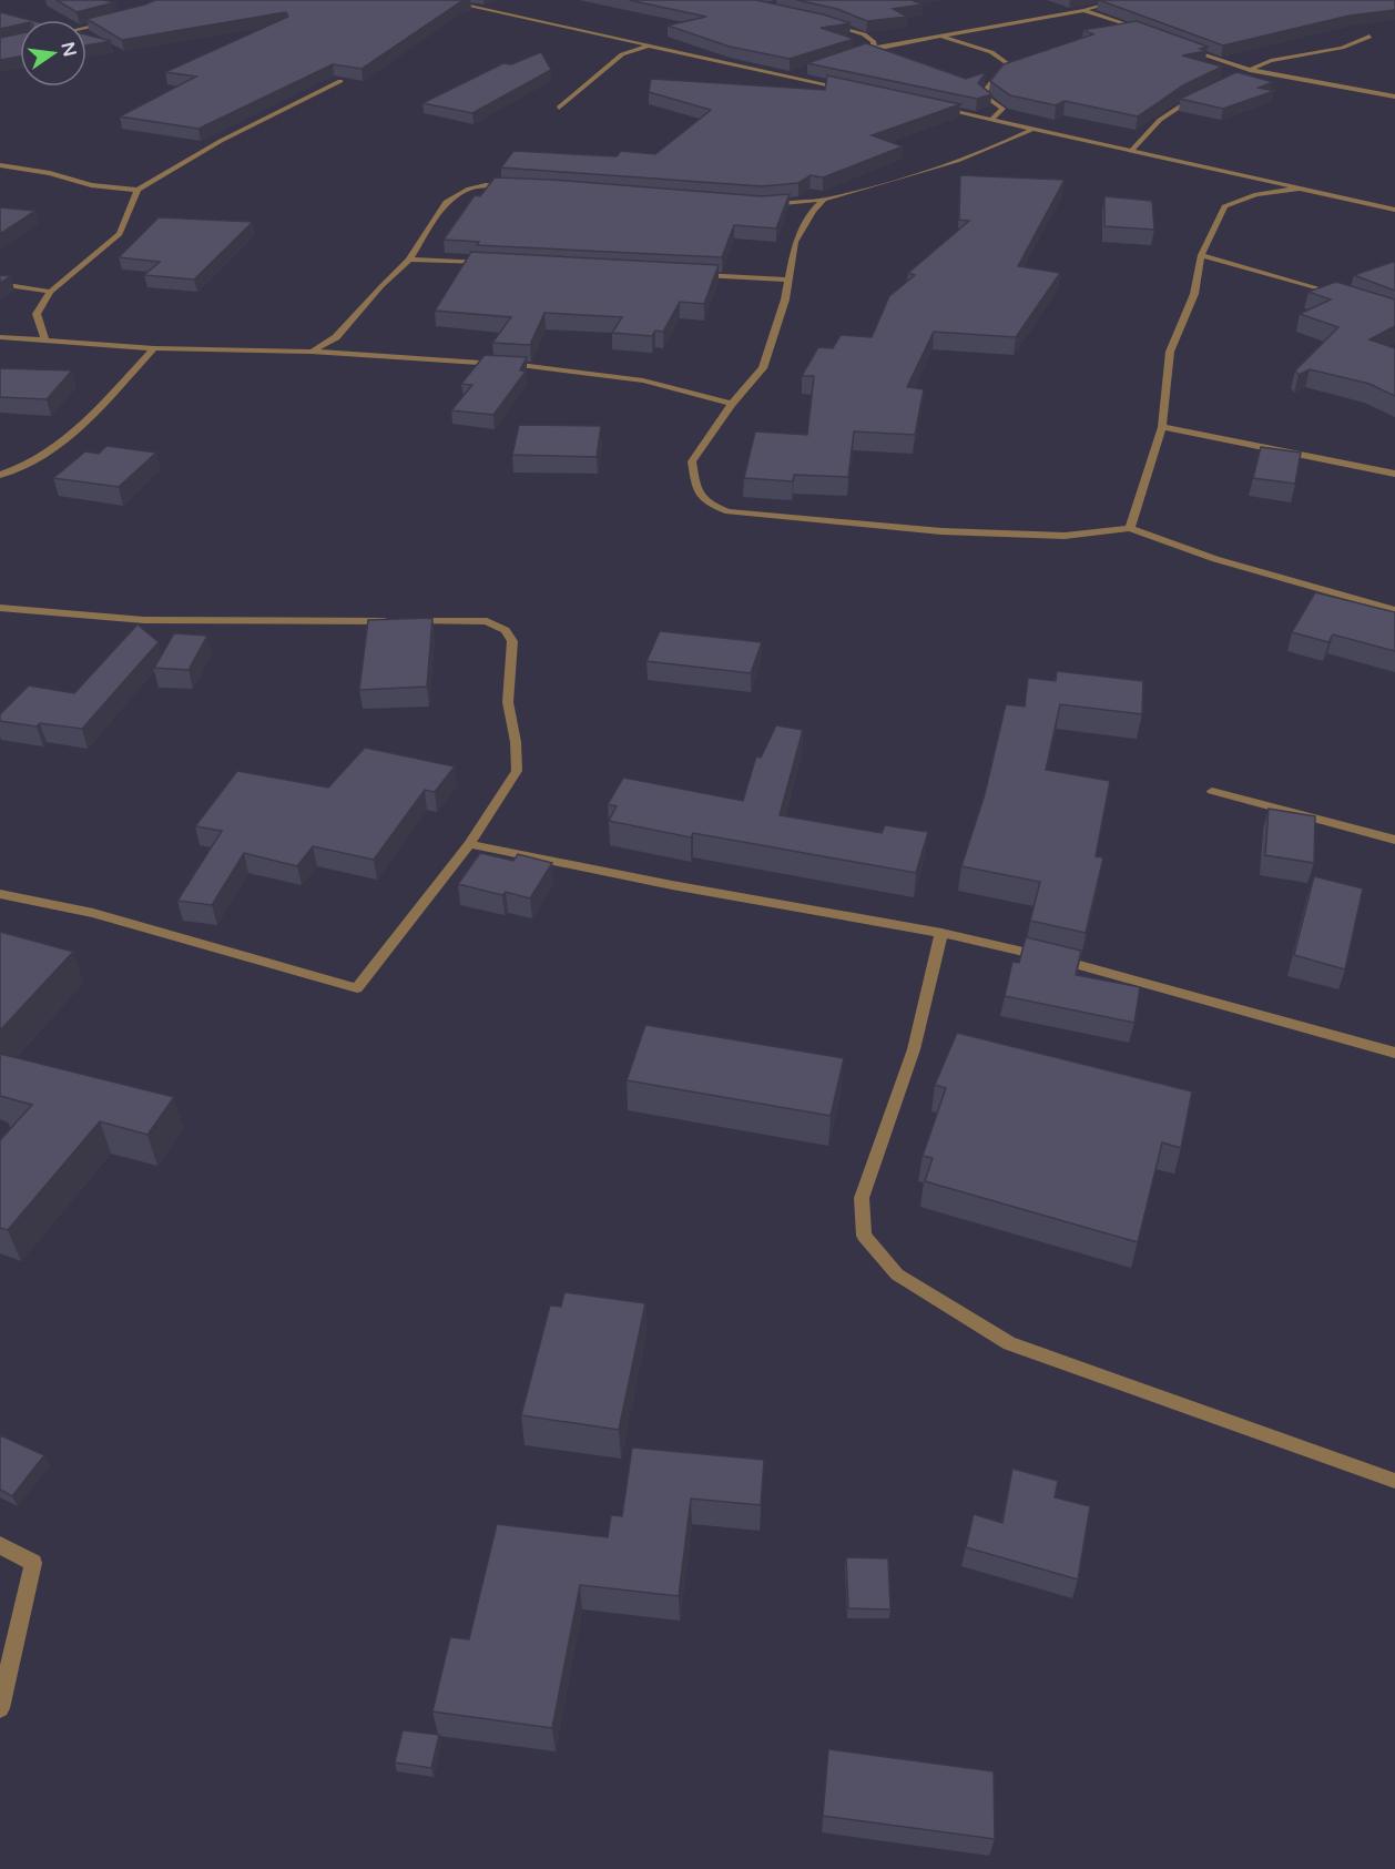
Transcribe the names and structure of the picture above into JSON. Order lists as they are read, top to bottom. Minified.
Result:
{"north":"right"}
